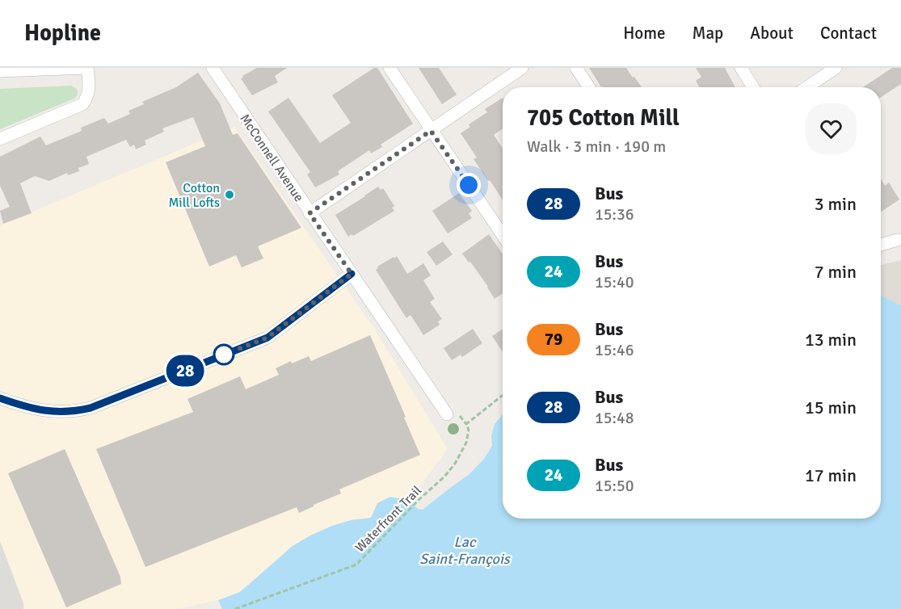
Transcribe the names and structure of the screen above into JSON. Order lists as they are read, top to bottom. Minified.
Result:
{"streets":{"street":["McConnell Avenue"],"path":["Waterfront Trail"]},"water":["Lac Saint-François"],"places":["Cotton Mill Lofts"],"lines":["bus line 28"],"page":{"header":"Hopline","nav":["Home","Map","About","Contact"],"on_map":"28","heading":["705 Cotton Mill","Walk · 3 min · 190 m"],"list":[{"mark":"28","name":"Bus","note":"15:36","value":"3 min"},{"mark":"24","name":"Bus","note":"15:40","value":"7 min"},{"mark":"79","name":"Bus","note":"15:46","value":"13 min"},{"mark":"28","name":"Bus","note":"15:48","value":"15 min"},{"mark":"24","name":"Bus","note":"15:50","value":"17 min"}]}}
